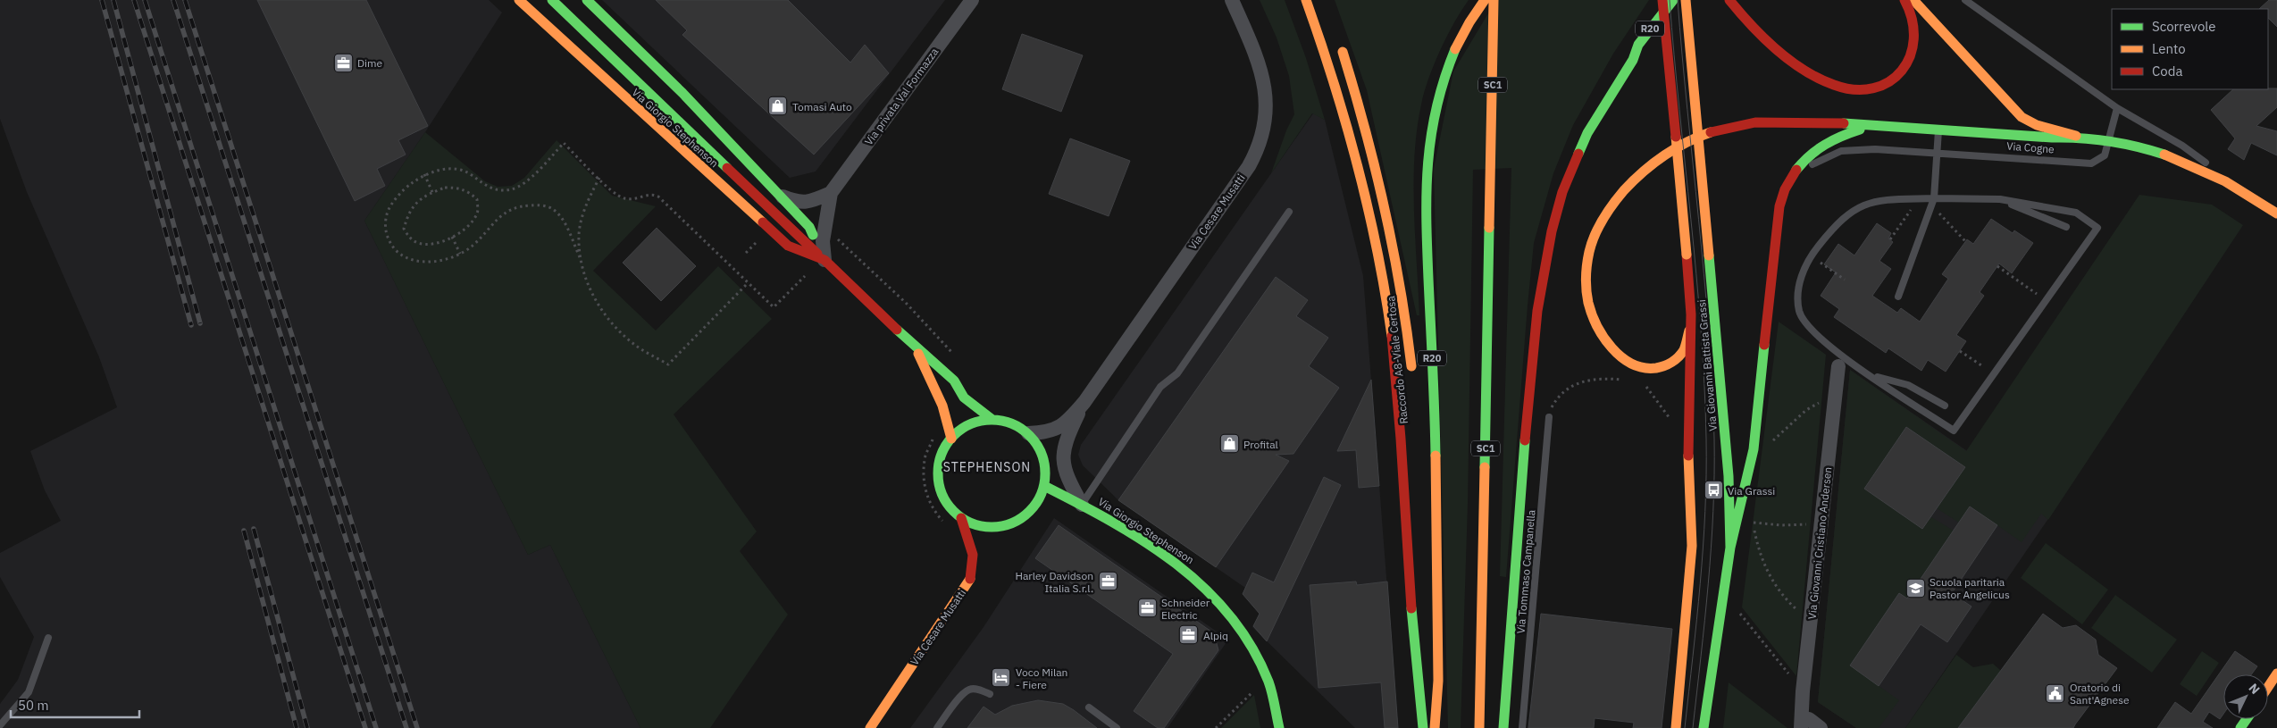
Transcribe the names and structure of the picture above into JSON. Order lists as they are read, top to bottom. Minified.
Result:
{"streets":{"main road":["R20","SC1","Via Giorgio Stephenson","Via Cesare Musatti","Raccordo A8-Viale Certosa","Via Giovanni Battista Grassi"],"street":["Via privata Val Formazza","Via Giovanni Cristiano Andersen"],"lane":["Via Cogne","Via Tommaso Campanella"]},"crossings":[["Via privata Val Formazza","Via Giorgio Stephenson"],["Via Giorgio Stephenson","Via Cesare Musatti"]],"districts":["STEPHENSON"],"places":{"office":["Dime","Harley Davidson Italia S.r.l.","Schneider Electric","Alpiq"],"shop":["Tomasi Auto","Profital"],"bus stop":["Via Grassi"],"school or university":["Scuola paritaria Pastor Angelicus"],"hotel":["Voco Milan - Fiere"],"public building":["Oratorio di Sant'Agnese"]},"legend":["Scorrevole","Lento","Coda"],"scale_bar":"50 m","north":"top right"}
